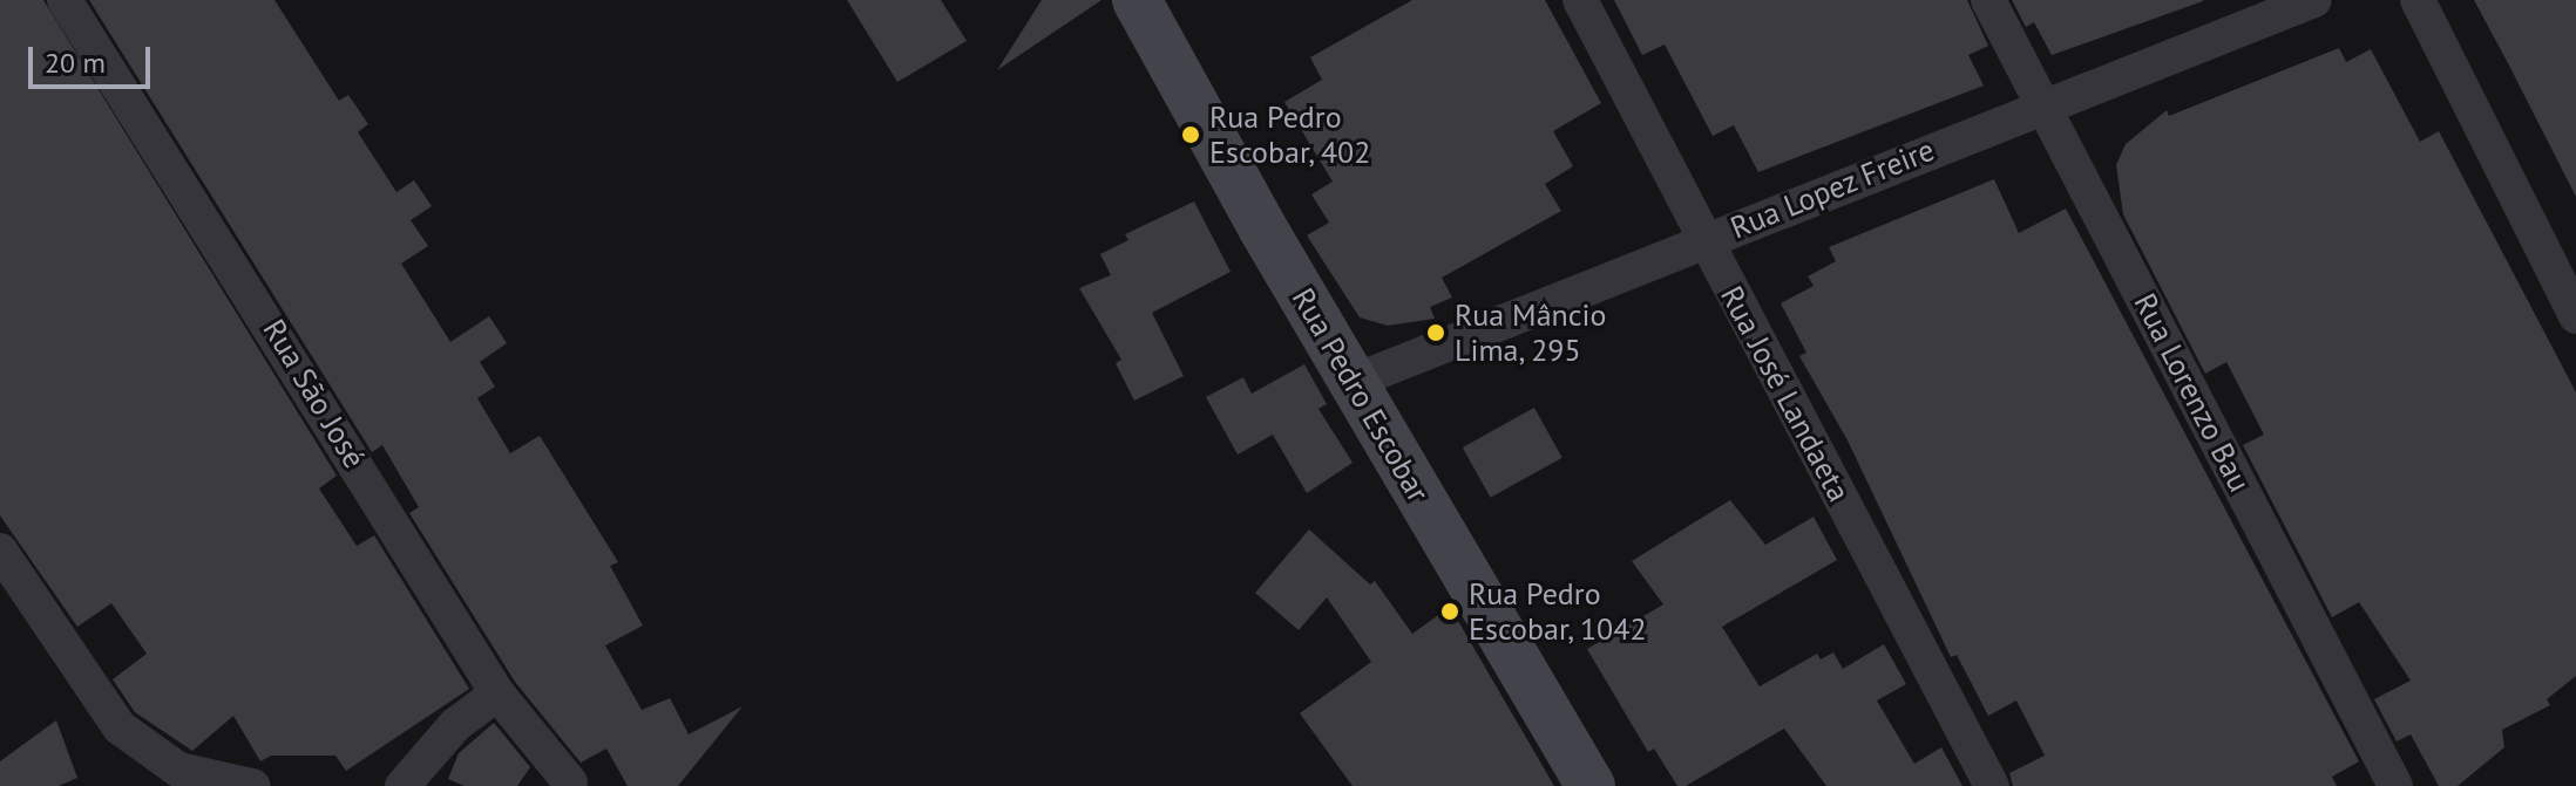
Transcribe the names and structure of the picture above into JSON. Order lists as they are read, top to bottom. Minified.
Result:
{"streets":{"main road":["Rua Pedro Escobar"],"street":["Rua Lopez Freire","Rua Lorenzo Bau","Rua São José","Rua José Landaeta"]},"crossings":[["Rua Lopez Freire","Rua Lorenzo Bau"],["Rua Lopez Freire","Rua José Landaeta"],["Rua Lopez Freire","Rua Pedro Escobar"]],"places":["Rua Pedro Escobar, 402","Rua Mâncio Lima, 295","Rua Pedro Escobar, 1042"],"scale_bar":"20 m"}
